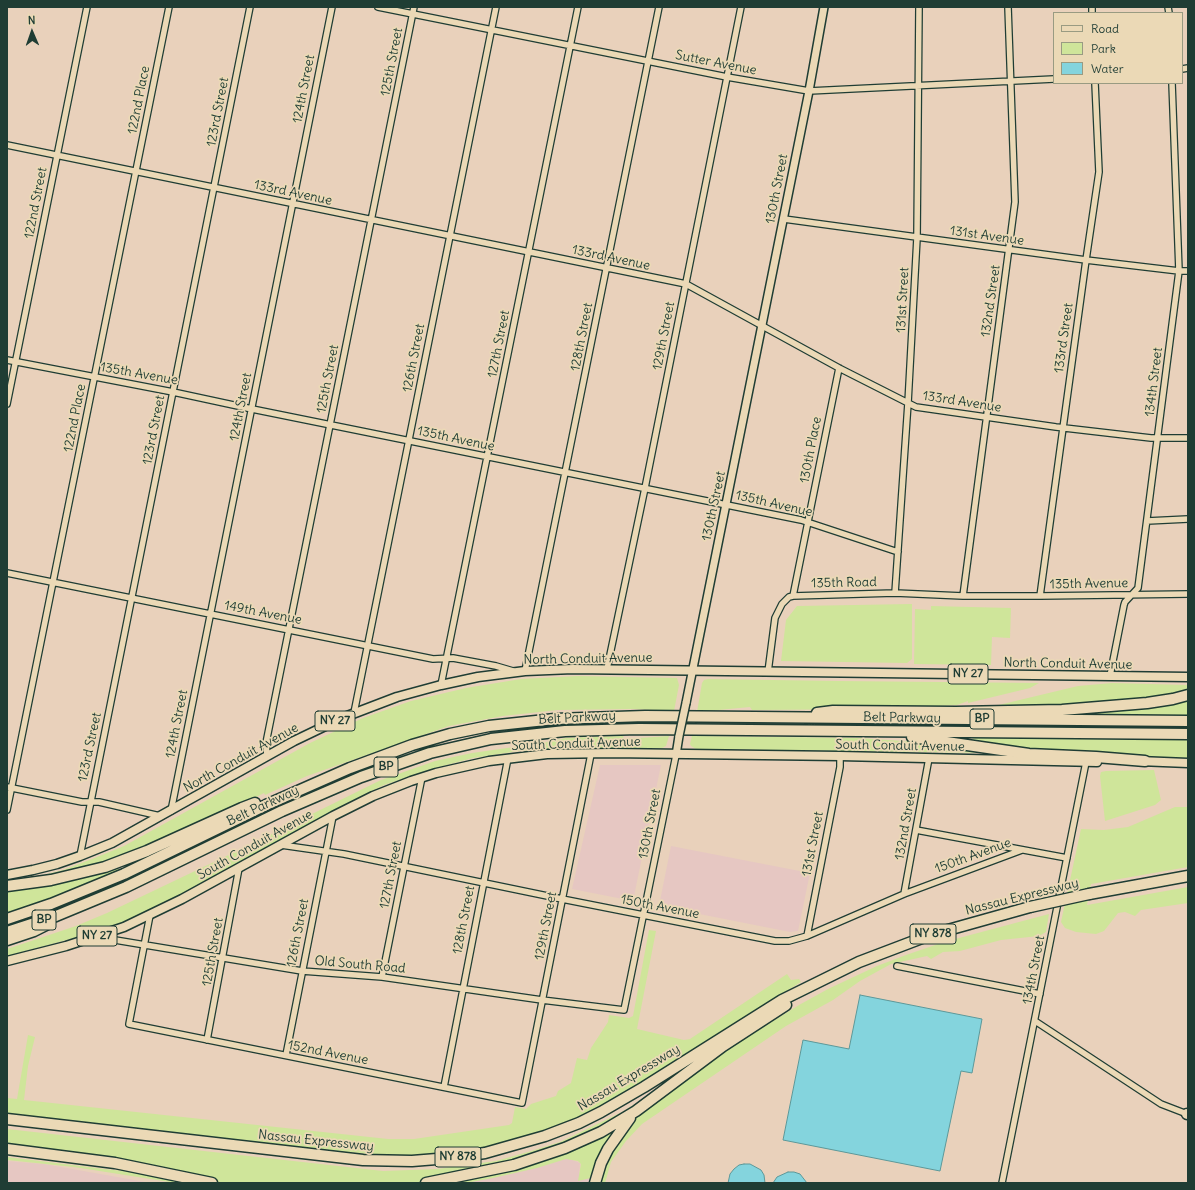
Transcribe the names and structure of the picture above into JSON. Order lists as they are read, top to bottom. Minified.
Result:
{"streets":{"highway":["Belt Parkway","BP","Nassau Expressway","NY 878"],"main road":["North Conduit Avenue","NY 27","South Conduit Avenue"],"street":["125th Street","Sutter Avenue","124th Street","122nd Place","123rd Street","130th Street","133rd Avenue","122nd Street","131st Avenue","131st Street","132nd Street","129th Street","128th Street","133rd Street","127th Street","126th Street","135th Avenue","134th Street","130th Place","135th Road","149th Avenue","150th Avenue","Old South Road","152nd Avenue"]},"crossings":[["125th Street","Sutter Avenue"],["125th Street","133rd Avenue"],["125th Street","135th Avenue"],["125th Street","149th Avenue"],["125th Street","North Conduit Avenue"],["125th Street","South Conduit Avenue"],["125th Street","Old South Road"],["125th Street","152nd Avenue"],["Sutter Avenue","130th Street"],["Sutter Avenue","131st Street"],["Sutter Avenue","132nd Street"],["Sutter Avenue","129th Street"],["Sutter Avenue","128th Street"],["Sutter Avenue","127th Street"],["Sutter Avenue","126th Street"],["124th Street","133rd Avenue"],["124th Street","135th Avenue"],["124th Street","149th Avenue"],["124th Street","North Conduit Avenue"],["122nd Place","133rd Avenue"],["122nd Place","135th Avenue"],["122nd Place","149th Avenue"],["123rd Street","133rd Avenue"],["123rd Street","135th Avenue"],["123rd Street","149th Avenue"],["123rd Street","North Conduit Avenue"],["130th Street","133rd Avenue"],["130th Street","131st Avenue"],["130th Street","135th Avenue"],["130th Street","North Conduit Avenue"],["130th Street","South Conduit Avenue"],["130th Street","150th Avenue"],["130th Street","Old South Road"],["133rd Avenue","122nd Street"],["133rd Avenue","131st Street"],["133rd Avenue","132nd Street"],["133rd Avenue","129th Street"],["133rd Avenue","128th Street"],["133rd Avenue","133rd Street"],["133rd Avenue","127th Street"],["133rd Avenue","126th Street"],["133rd Avenue","134th Street"],["133rd Avenue","130th Place"],["122nd Street","135th Avenue"],["131st Avenue","131st Street"],["131st Avenue","132nd Street"],["131st Avenue","133rd Street"],["131st Avenue","134th Street"],["131st Street","135th Avenue"],["131st Street","135th Road"],["131st Street","South Conduit Avenue"],["131st Street","150th Avenue"],["132nd Street","135th Avenue"],["132nd Street","South Conduit Avenue"],["132nd Street","150th Avenue"],["129th Street","135th Avenue"],["129th Street","North Conduit Avenue"],["129th Street","South Conduit Avenue"],["129th Street","150th Avenue"],["129th Street","Old South Road"],["129th Street","152nd Avenue"],["128th Street","135th Avenue"],["128th Street","North Conduit Avenue"],["128th Street","South Conduit Avenue"],["128th Street","150th Avenue"],["128th Street","Old South Road"],["128th Street","152nd Avenue"],["133rd Street","135th Avenue"],["127th Street","135th Avenue"],["127th Street","149th Avenue"],["127th Street","North Conduit Avenue"],["127th Street","South Conduit Avenue"],["127th Street","150th Avenue"],["127th Street","Old South Road"],["126th Street","135th Avenue"],["126th Street","149th Avenue"],["126th Street","North Conduit Avenue"],["126th Street","South Conduit Avenue"],["126th Street","150th Avenue"],["126th Street","Old South Road"],["126th Street","152nd Avenue"],["135th Avenue","134th Street"],["135th Avenue","130th Place"],["135th Avenue","135th Road"],["134th Street","North Conduit Avenue"],["134th Street","South Conduit Avenue"],["130th Place","135th Road"],["149th Avenue","North Conduit Avenue"],["South Conduit Avenue","150th Avenue"],["South Conduit Avenue","Old South Road"],["Old South Road","152nd Avenue"]],"legend":["Road","Park","Water"],"north":"top"}
